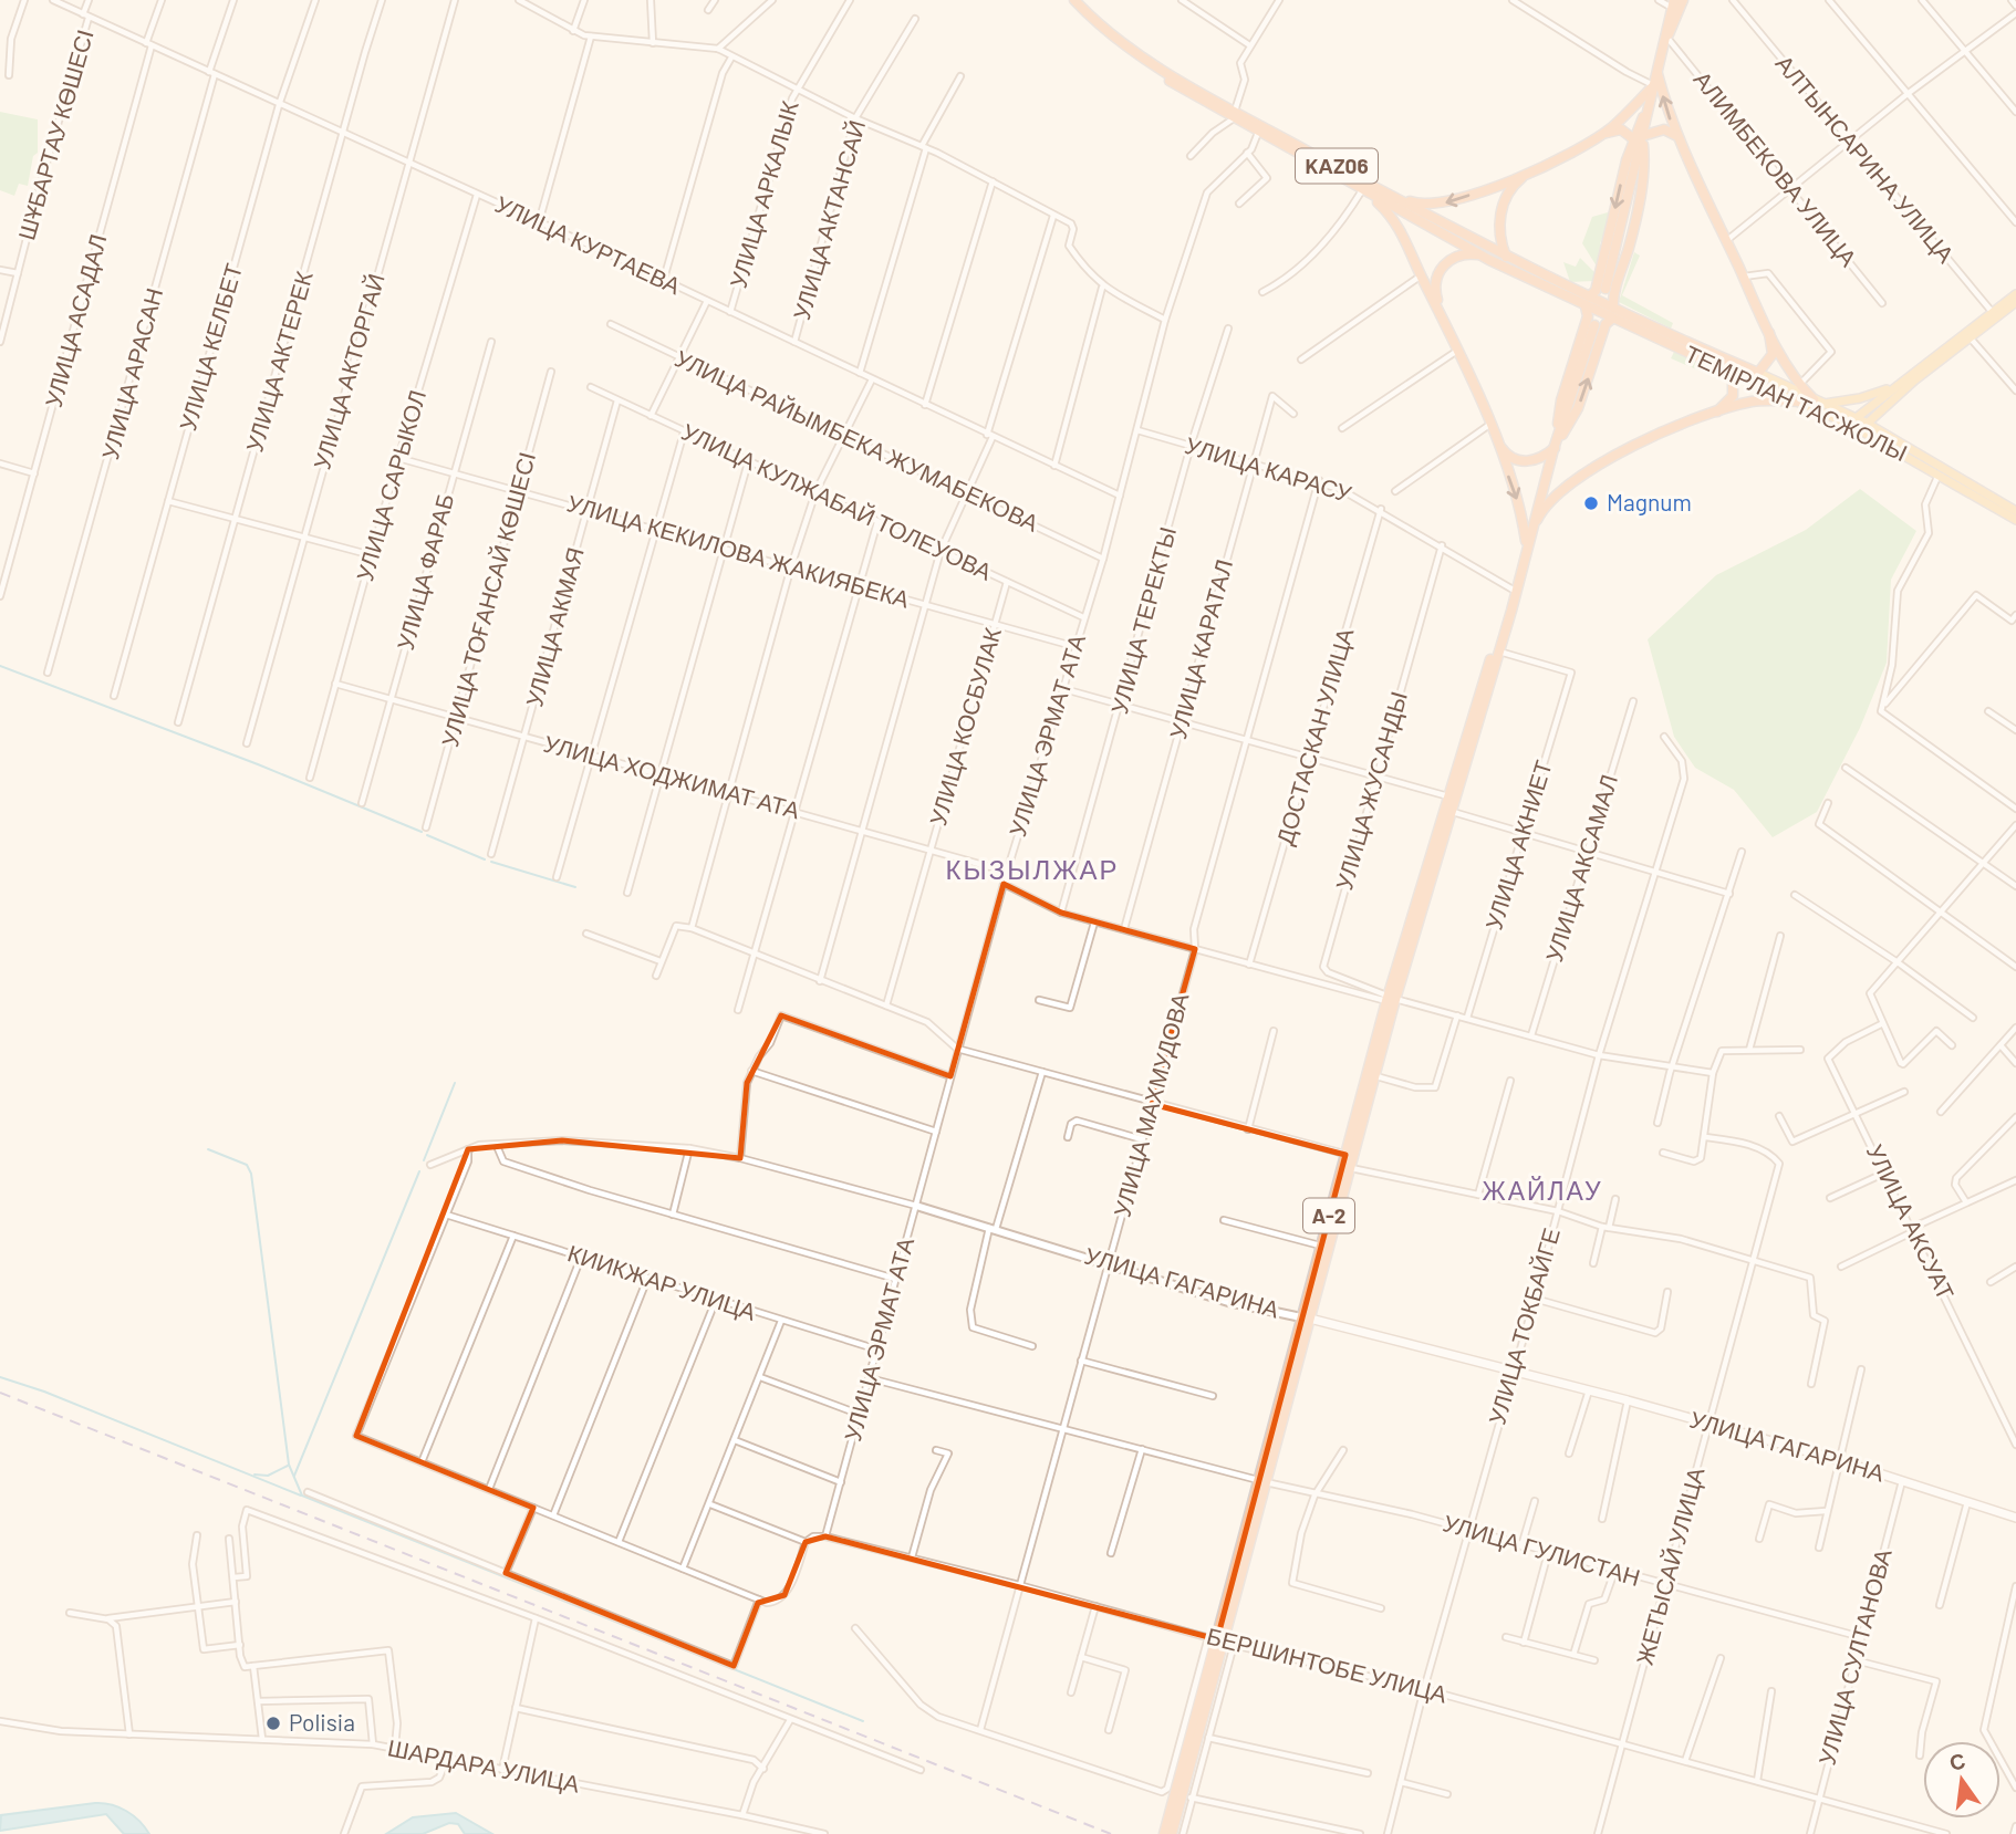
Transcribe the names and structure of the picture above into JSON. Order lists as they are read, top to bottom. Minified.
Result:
{"streets":{"highway":["KАZ06","ТЕМІРЛАН ТАСЖОЛЫ","A-2"],"main road":["УЛИЦА ГАГАРИНА"],"street":["ШҰБАРТАУ КӨШЕСІ","АЛТЫНСАРИНА УЛИЦА","АЛИМБЕКОВА УЛИЦА","УЛИЦА АРКАЛЫК","УЛИЦА АКТАНСАЙ","УЛИЦА КУРТАЕВА","УЛИЦА АСАДАЛ","УЛИЦА КЕЛБЕТ","УЛИЦА АКТЕРЕК","УЛИЦА АКТОРГАЙ","УЛИЦА АРАСАН","УЛИЦА РАЙЫМБЕКА ЖУМАБЕКОВА","УЛИЦА КАРАСУ","УЛИЦА САРЫКОЛ","УЛИЦА КУЛЖАБАЙ ТОЛЕУОВА","УЛИЦА КЕКИЛОВА ЖАКИЯБЕКА","УЛИЦА ФАРАБ","УЛИЦА ТОҒАНСАЙ КӨШЕСІ","УЛИЦА ТЕРЕКТЫ","УЛИЦА АКМАЯ","УЛИЦА КАРАТАЛ","УЛИЦА КОСБУЛАК","УЛИЦА ЭРМАТ АТА","ДОСТАСКАН УЛИЦА","УЛИЦА ХОДЖИМАТ АТА","УЛИЦА ЖУСАНДЫ","УЛИЦА АКНИЕТ","УЛИЦА АКСАМАЛ","УЛИЦА МАХМУДОВА","УЛИЦА АКСУАТ","КИИКЖАР УЛИЦА","УЛИЦА ТОКБАЙГЕ","УЛИЦА ГУЛИСТАН","ЖЕТЫСАЙ УЛИЦА","УЛИЦА СУЛТАНОВА","БЕРШИНТОБЕ УЛИЦА","ШАРДАРА УЛИЦА"]},"crossings":[["ШҰБАРТАУ КӨШЕСІ","УЛИЦА КУРТАЕВА"],["KАZ06","ТЕМІРЛАН ТАСЖОЛЫ"],["KАZ06","УЛИЦА ЭРМАТ АТА"],["УЛИЦА АРКАЛЫК","УЛИЦА КУРТАЕВА"],["УЛИЦА АКТАНСАЙ","УЛИЦА КУРТАЕВА"],["УЛИЦА КУРТАЕВА","УЛИЦА АСАДАЛ"],["УЛИЦА КУРТАЕВА","УЛИЦА КЕЛБЕТ"],["УЛИЦА КУРТАЕВА","УЛИЦА АКТЕРЕК"],["УЛИЦА КУРТАЕВА","УЛИЦА АКТОРГАЙ"],["УЛИЦА КУРТАЕВА","УЛИЦА АРАСАН"],["УЛИЦА КУРТАЕВА","УЛИЦА САРЫКОЛ"],["УЛИЦА КУРТАЕВА","УЛИЦА ЭРМАТ АТА"],["УЛИЦА РАЙЫМБЕКА ЖУМАБЕКОВА","УЛИЦА ЭРМАТ АТА"],["УЛИЦА КАРАСУ","УЛИЦА ТЕРЕКТЫ"],["УЛИЦА КАРАСУ","УЛИЦА КАРАТАЛ"],["УЛИЦА КАРАСУ","УЛИЦА ЭРМАТ АТА"],["УЛИЦА КАРАСУ","ДОСТАСКАН УЛИЦА"],["УЛИЦА КАРАСУ","УЛИЦА ЖУСАНДЫ"],["УЛИЦА КАРАСУ","УЛИЦА МАХМУДОВА"],["УЛИЦА КАРАСУ","A-2"],["УЛИЦА САРЫКОЛ","УЛИЦА КЕКИЛОВА ЖАКИЯБЕКА"],["УЛИЦА САРЫКОЛ","УЛИЦА ХОДЖИМАТ АТА"],["УЛИЦА КУЛЖАБАЙ ТОЛЕУОВА","УЛИЦА АКМАЯ"],["УЛИЦА КУЛЖАБАЙ ТОЛЕУОВА","УЛИЦА КОСБУЛАК"],["УЛИЦА КУЛЖАБАЙ ТОЛЕУОВА","УЛИЦА ЭРМАТ АТА"],["УЛИЦА КЕКИЛОВА ЖАКИЯБЕКА","УЛИЦА ФАРАБ"],["УЛИЦА КЕКИЛОВА ЖАКИЯБЕКА","УЛИЦА ТОҒАНСАЙ КӨШЕСІ"],["УЛИЦА КЕКИЛОВА ЖАКИЯБЕКА","УЛИЦА АКМАЯ"],["УЛИЦА КЕКИЛОВА ЖАКИЯБЕКА","УЛИЦА КОСБУЛАК"],["УЛИЦА КЕКИЛОВА ЖАКИЯБЕКА","УЛИЦА ЭРМАТ АТА"],["УЛИЦА ФАРАБ","УЛИЦА ХОДЖИМАТ АТА"],["УЛИЦА ТОҒАНСАЙ КӨШЕСІ","УЛИЦА ХОДЖИМАТ АТА"],["УЛИЦА АКМАЯ","УЛИЦА ХОДЖИМАТ АТА"],["УЛИЦА КОСБУЛАК","УЛИЦА ХОДЖИМАТ АТА"],["УЛИЦА ЭРМАТ АТА","УЛИЦА ХОДЖИМАТ АТА"],["УЛИЦА ЭРМАТ АТА","КИИКЖАР УЛИЦА"],["УЛИЦА ЭРМАТ АТА","УЛИЦА ГАГАРИНА"],["УЛИЦА ЭРМАТ АТА","УЛИЦА ГУЛИСТАН"],["УЛИЦА ЭРМАТ АТА","БЕРШИНТОБЕ УЛИЦА"],["УЛИЦА ЖУСАНДЫ","A-2"],["УЛИЦА АКНИЕТ","A-2"],["УЛИЦА МАХМУДОВА","УЛИЦА ГАГАРИНА"],["УЛИЦА МАХМУДОВА","УЛИЦА ГУЛИСТАН"],["УЛИЦА МАХМУДОВА","БЕРШИНТОБЕ УЛИЦА"],["A-2","УЛИЦА ГАГАРИНА"],["A-2","УЛИЦА ГУЛИСТАН"],["A-2","БЕРШИНТОБЕ УЛИЦА"],["УЛИЦА ГАГАРИНА","УЛИЦА ТОКБАЙГЕ"],["УЛИЦА ГАГАРИНА","ЖЕТЫСАЙ УЛИЦА"],["УЛИЦА ГАГАРИНА","УЛИЦА СУЛТАНОВА"],["УЛИЦА ТОКБАЙГЕ","УЛИЦА ГУЛИСТАН"],["УЛИЦА ТОКБАЙГЕ","БЕРШИНТОБЕ УЛИЦА"],["УЛИЦА ГУЛИСТАН","ЖЕТЫСАЙ УЛИЦА"],["УЛИЦА ГУЛИСТАН","УЛИЦА СУЛТАНОВА"],["ЖЕТЫСАЙ УЛИЦА","БЕРШИНТОБЕ УЛИЦА"],["УЛИЦА СУЛТАНОВА","БЕРШИНТОБЕ УЛИЦА"]],"districts":["КЫЗЫЛЖАР","ЖАЙЛАУ"],"places":["Magnum","Polisia"],"north":"top"}
